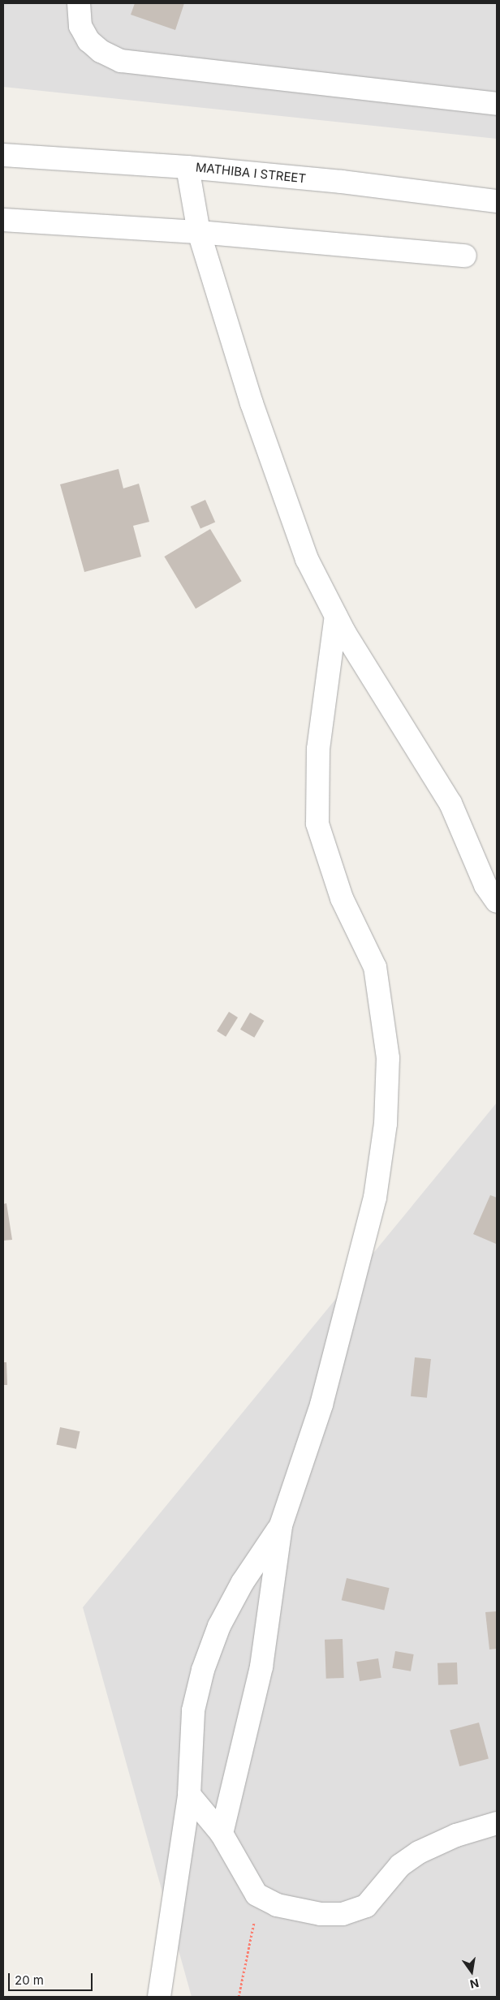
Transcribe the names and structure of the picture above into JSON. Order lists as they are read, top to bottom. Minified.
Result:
{"streets":{"street":["MATHIBA I STREET"]},"scale_bar":"20 m","north":"bottom"}
